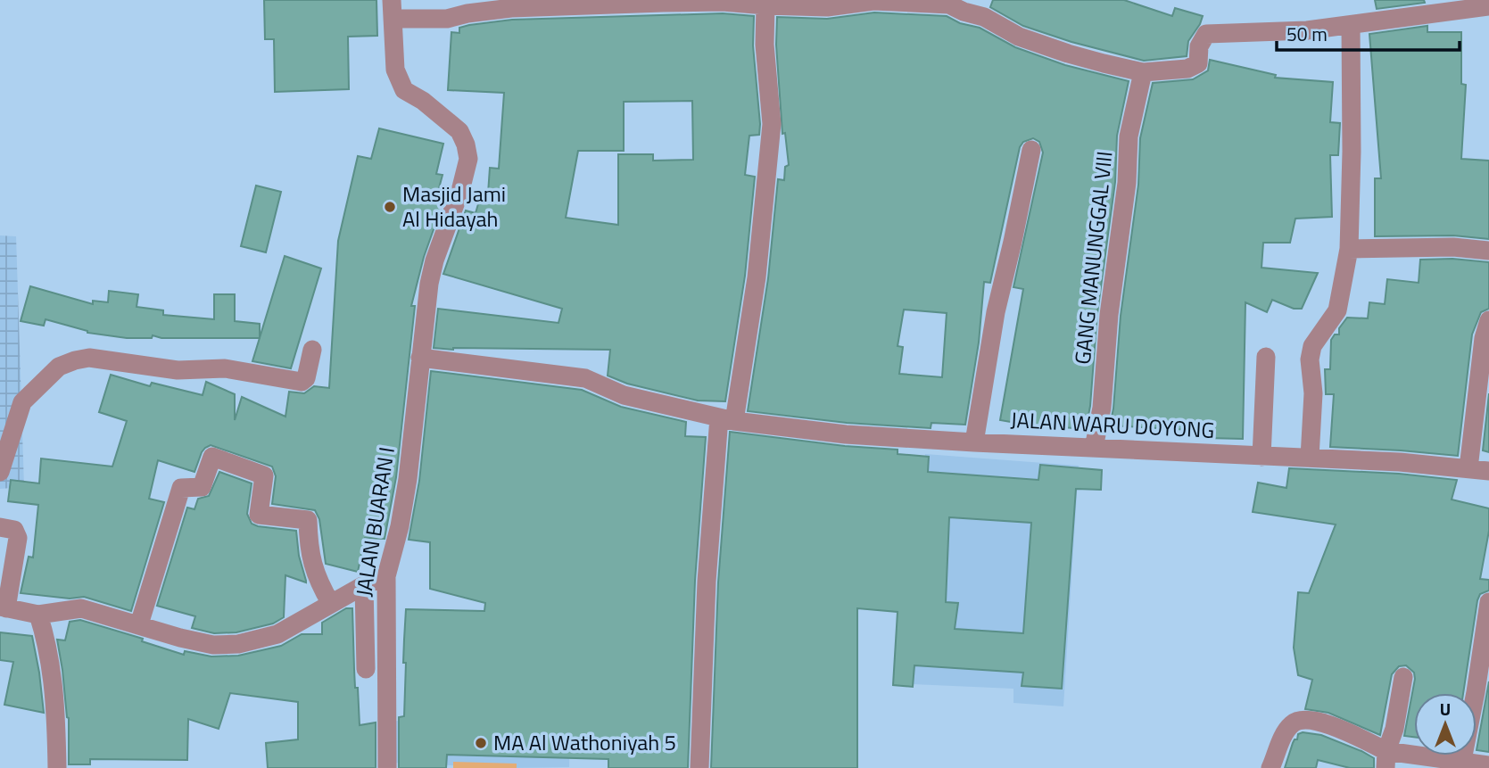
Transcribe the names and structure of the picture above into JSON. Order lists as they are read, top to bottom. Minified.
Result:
{"streets":{"street":["GANG MANUNGGAL VIII","JALAN WARU DOYONG","JALAN BUARAN I"]},"crossings":[["GANG MANUNGGAL VIII","JALAN WARU DOYONG"],["JALAN WARU DOYONG","JALAN BUARAN I"]],"places":["Masjid Jami Al Hidayah","MA Al Wathoniyah 5"],"scale_bar":"50 m","north":"top"}
